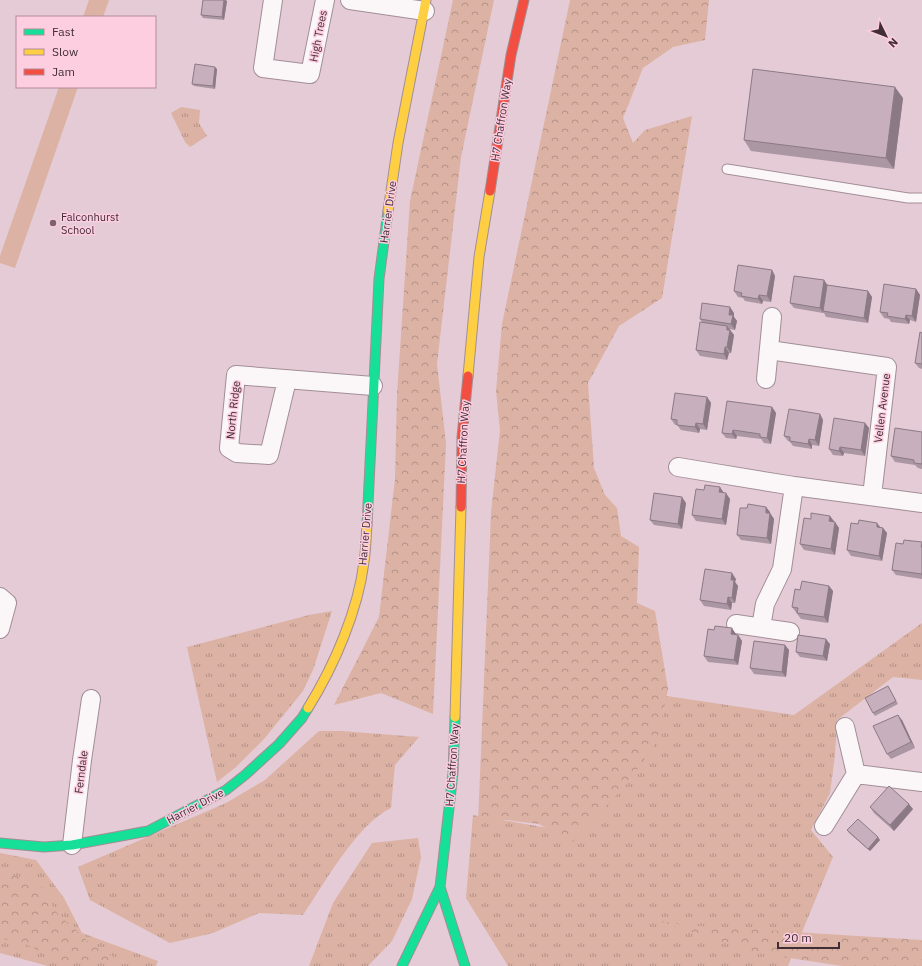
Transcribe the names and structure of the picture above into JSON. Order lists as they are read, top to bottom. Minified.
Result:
{"streets":{"street":["High Trees","H7 Chaffron Way","Harrier Drive","Vellen Avenue","North Ridge","Ferndale"]},"crossings":[["Harrier Drive","North Ridge"],["Harrier Drive","Ferndale"]],"places":["Falconhurst School"],"legend":["Fast","Slow","Jam"],"scale_bar":"20 m","north":"bottom right"}
